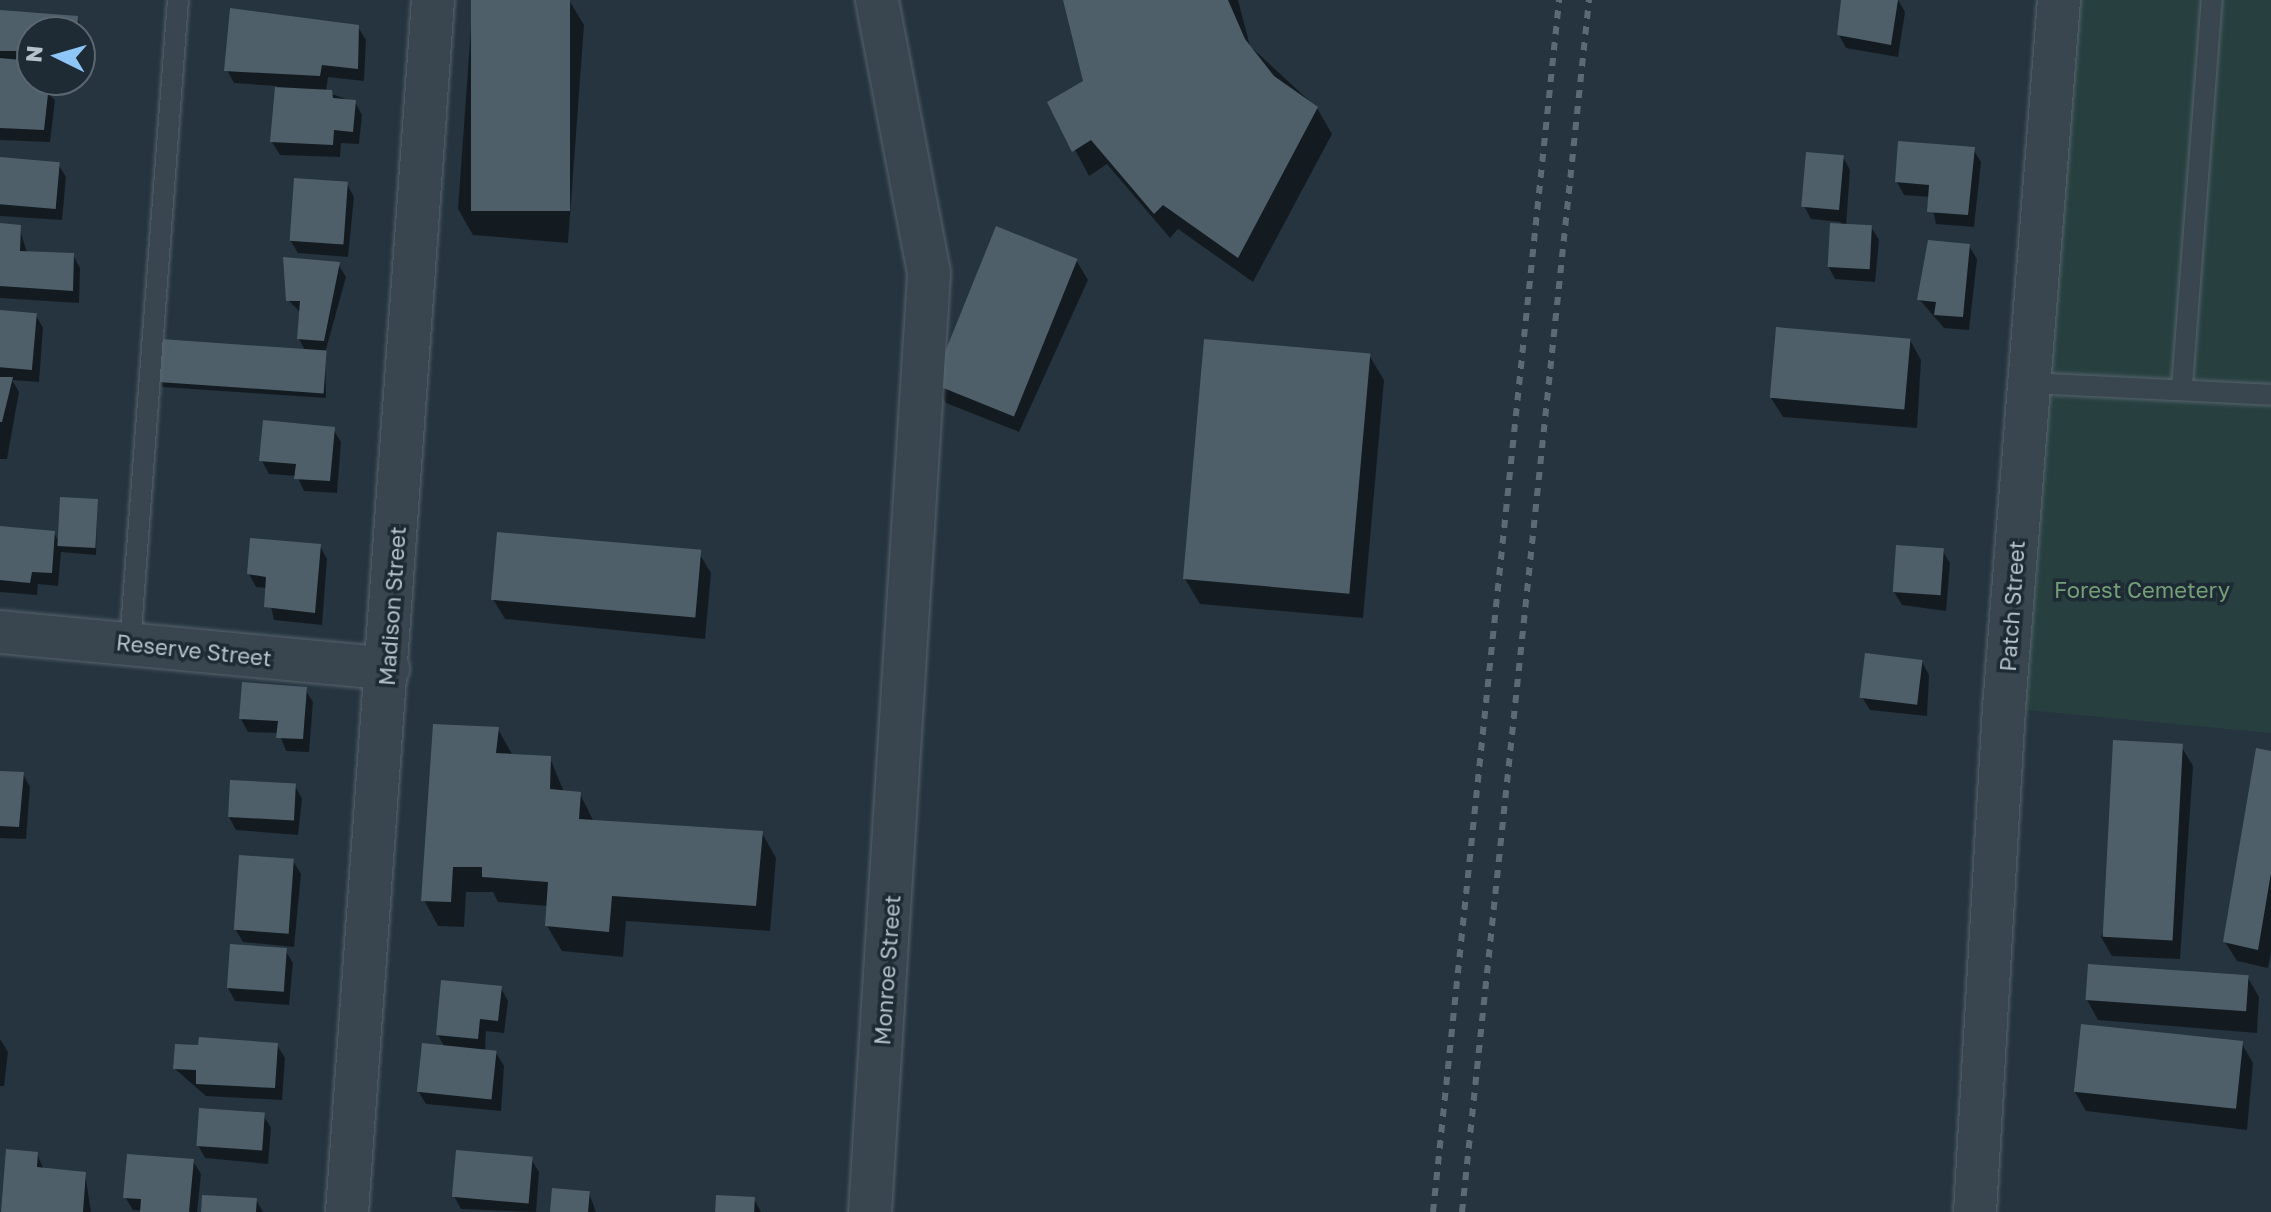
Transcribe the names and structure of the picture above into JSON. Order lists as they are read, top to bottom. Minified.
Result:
{"streets":{"street":["Madison Street","Patch Street","Reserve Street","Monroe Street"]},"crossings":[["Madison Street","Reserve Street"]],"parks":["Forest Cemetery"],"north":"left"}
